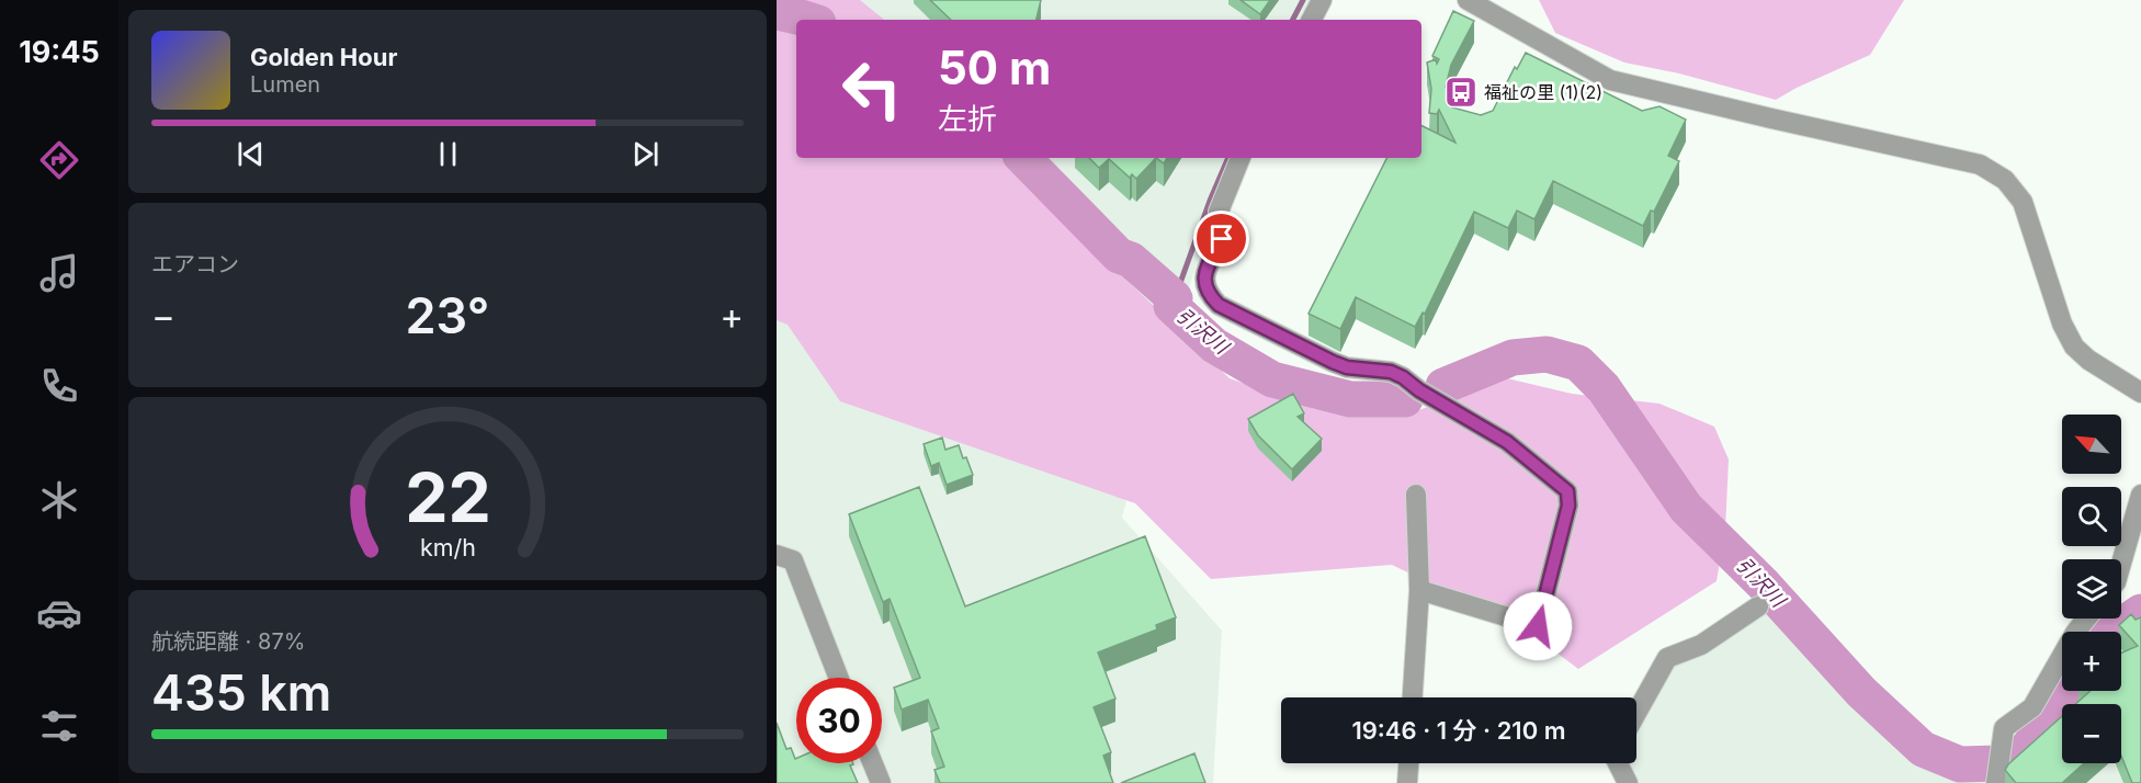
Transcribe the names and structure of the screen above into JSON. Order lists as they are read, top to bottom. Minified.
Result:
{"water":["引沢川"],"places":{"bus stop":["福祉の里 (1)(2)"]},"north":"top left","page":{"tabs":"19:45","turn":["50 m","左折"],"song":["Golden Hour","Lumen"],"tile":["エアコン",["航続距離 · 87%","435 km"]],"heat":["−","23°","+"],"map_buttons":["+","−"],"limit":"30","trip":"19:46 · 1 分 · 210 m","gauge":["22","km/h"]}}
